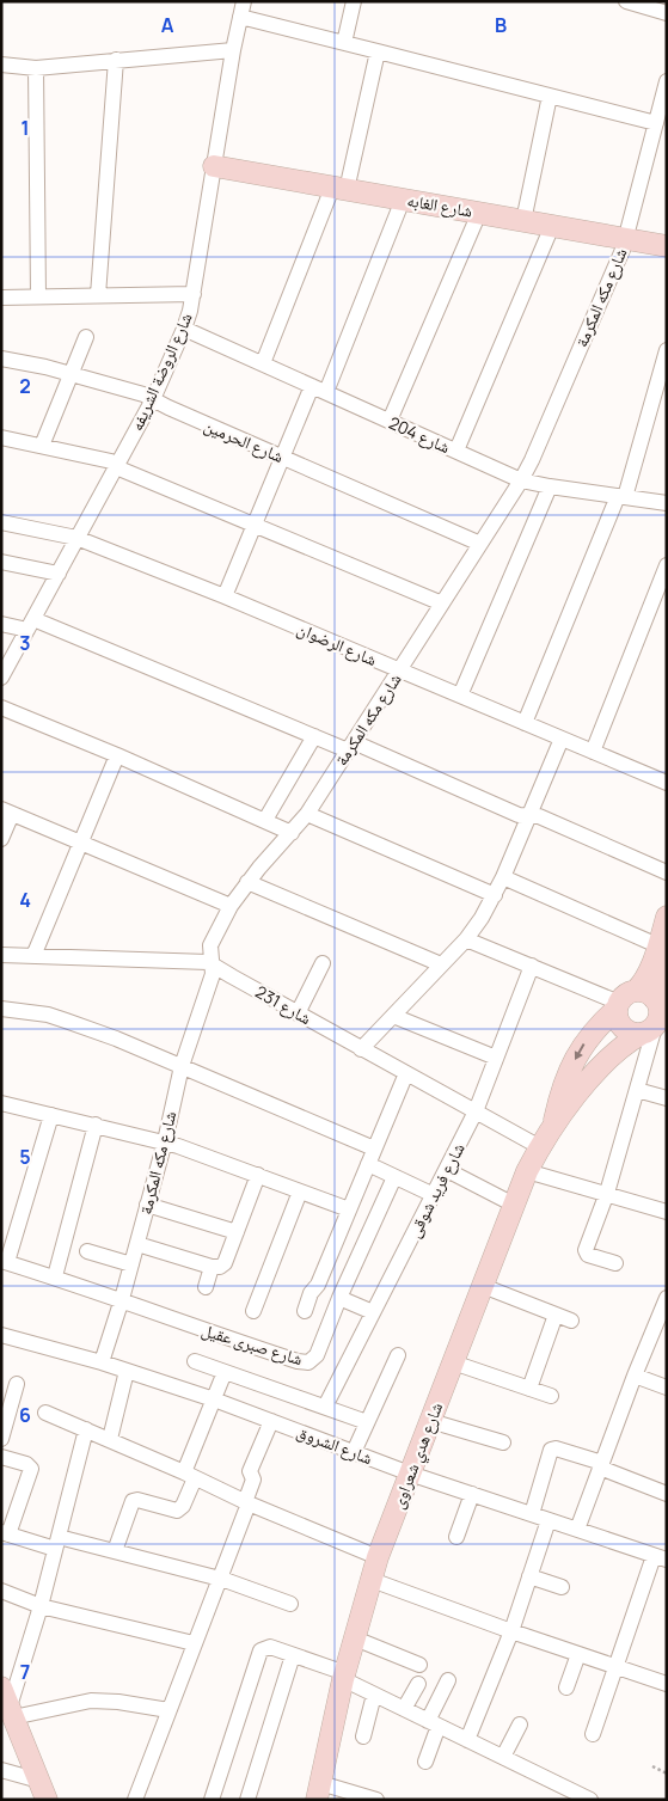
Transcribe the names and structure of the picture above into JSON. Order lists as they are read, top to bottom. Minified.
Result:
{"streets":{"street":["شارع الغابه","شارع مكه المكرمة","شارع الروضة الشريفه","شارع 204","شارع الحرمين","شارع الرضوان","شارع 231","شارع فريد شوقى","شارع صبرى عقيل","شارع الشروق","شارع هدي شعراوى"]},"crossings":[["شارع الغابه","شارع مكه المكرمة"],["شارع الغابه","شارع الروضة الشريفه"],["شارع مكه المكرمة","شارع 204"],["شارع مكه المكرمة","شارع الحرمين"],["شارع مكه المكرمة","شارع الرضوان"],["شارع مكه المكرمة","شارع 231"],["شارع مكه المكرمة","شارع صبرى عقيل"],["شارع مكه المكرمة","شارع الشروق"],["شارع الروضة الشريفه","شارع 204"],["شارع الروضة الشريفه","شارع الحرمين"],["شارع الروضة الشريفه","شارع الرضوان"],["شارع 231","شارع فريد شوقى"],["شارع 231","شارع هدي شعراوى"],["شارع الشروق","شارع هدي شعراوى"]],"grid":{"columns":["A","B"],"rows":["1","2","3","4","5","6","7"]}}
